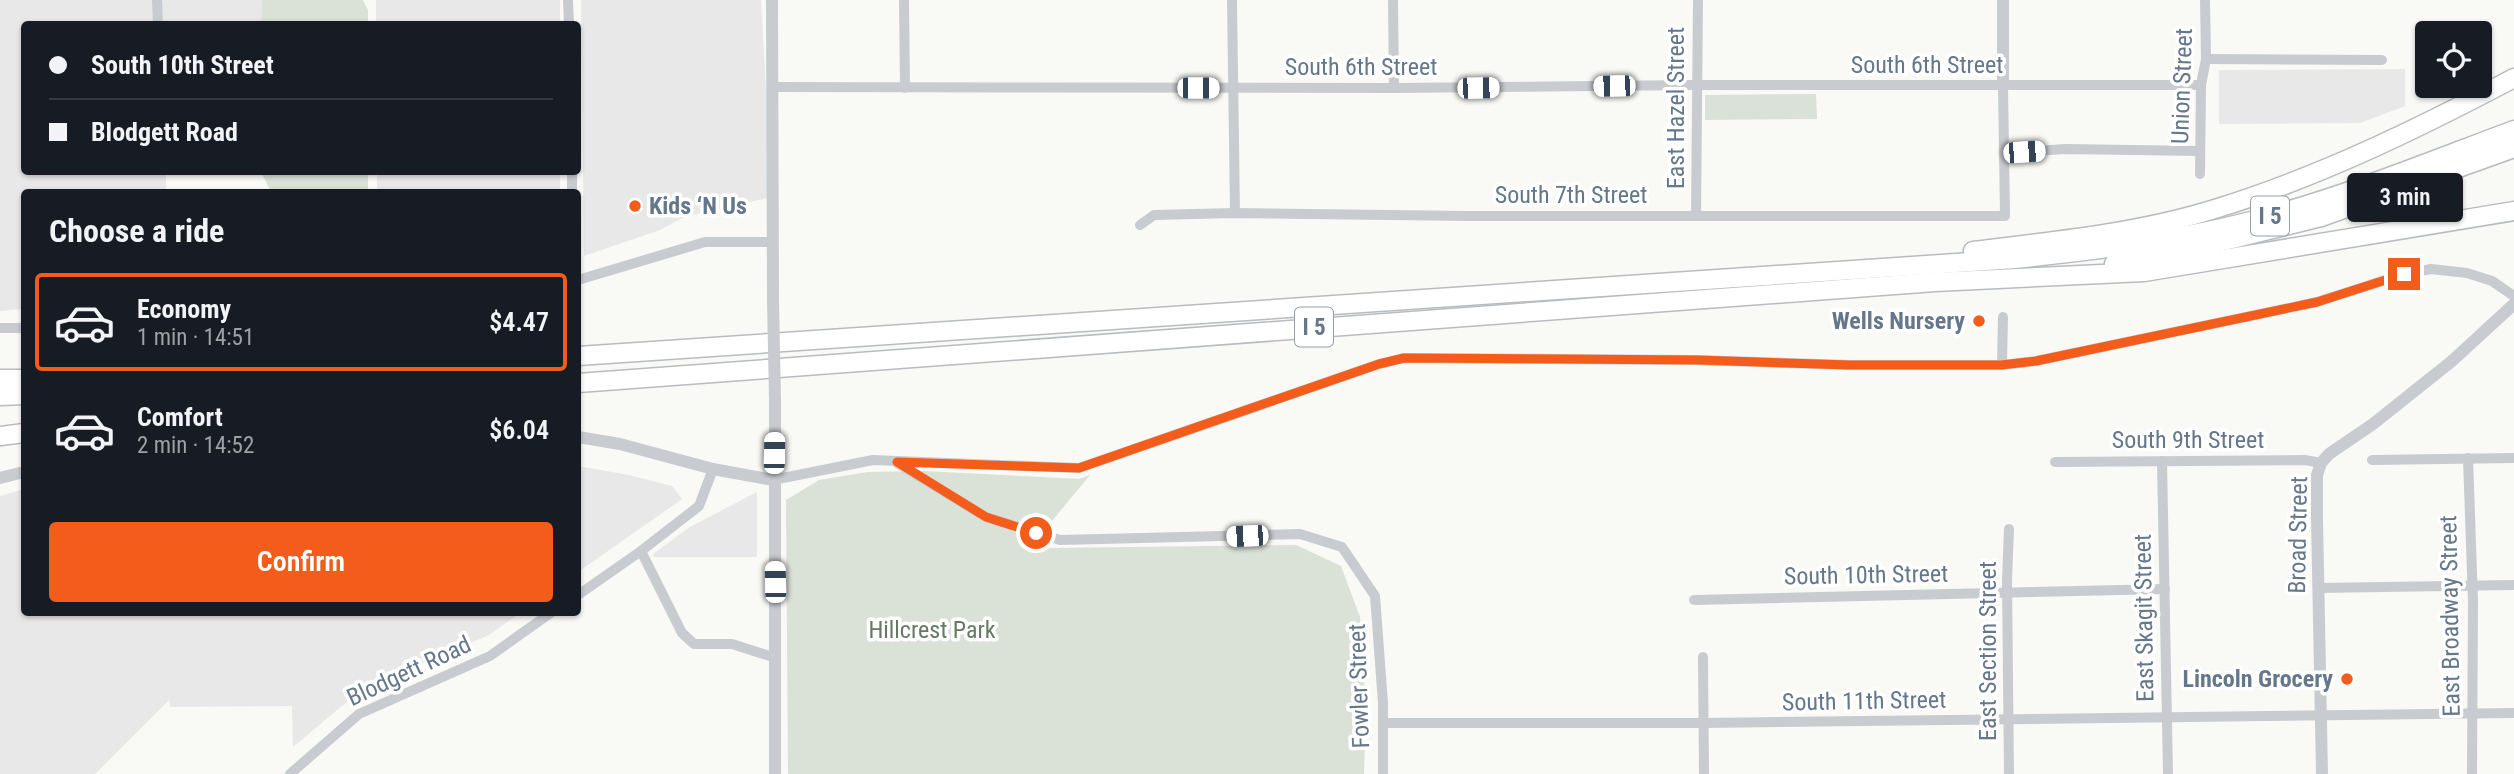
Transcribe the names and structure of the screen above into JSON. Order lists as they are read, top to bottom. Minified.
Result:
{"streets":{"highway":["I 5"],"street":["South 6th Street","Union Street","East Hazel Street","South 7th Street","South 9th Street","Broad Street","South 10th Street","East Broadway Street","East Skagit Street","East Section Street","Blodgett Road","Fowler Street","South 11th Street"]},"crossings":[["South 6th Street","Union Street"],["South 6th Street","East Hazel Street"],["East Hazel Street","South 7th Street"],["South 9th Street","Broad Street"],["South 9th Street","East Skagit Street"],["Broad Street","South 11th Street"],["South 10th Street","East Skagit Street"],["South 10th Street","East Section Street"],["East Broadway Street","South 11th Street"],["East Skagit Street","South 11th Street"],["East Section Street","South 11th Street"],["Fowler Street","South 11th Street"]],"parks":["Hillcrest Park"],"places":["Kids ‘N Us","Wells Nursery","Lincoln Grocery"],"page":{"banner":["South 10th Street","Blodgett Road"],"bubble":"3 min","heading":"Choose a ride","list":[{"name":"Economy","note":"1 min · 14:51","value":"$4.47"},{"name":"Comfort","note":"2 min · 14:52","value":"$6.04"}],"buttons":"Confirm"}}
